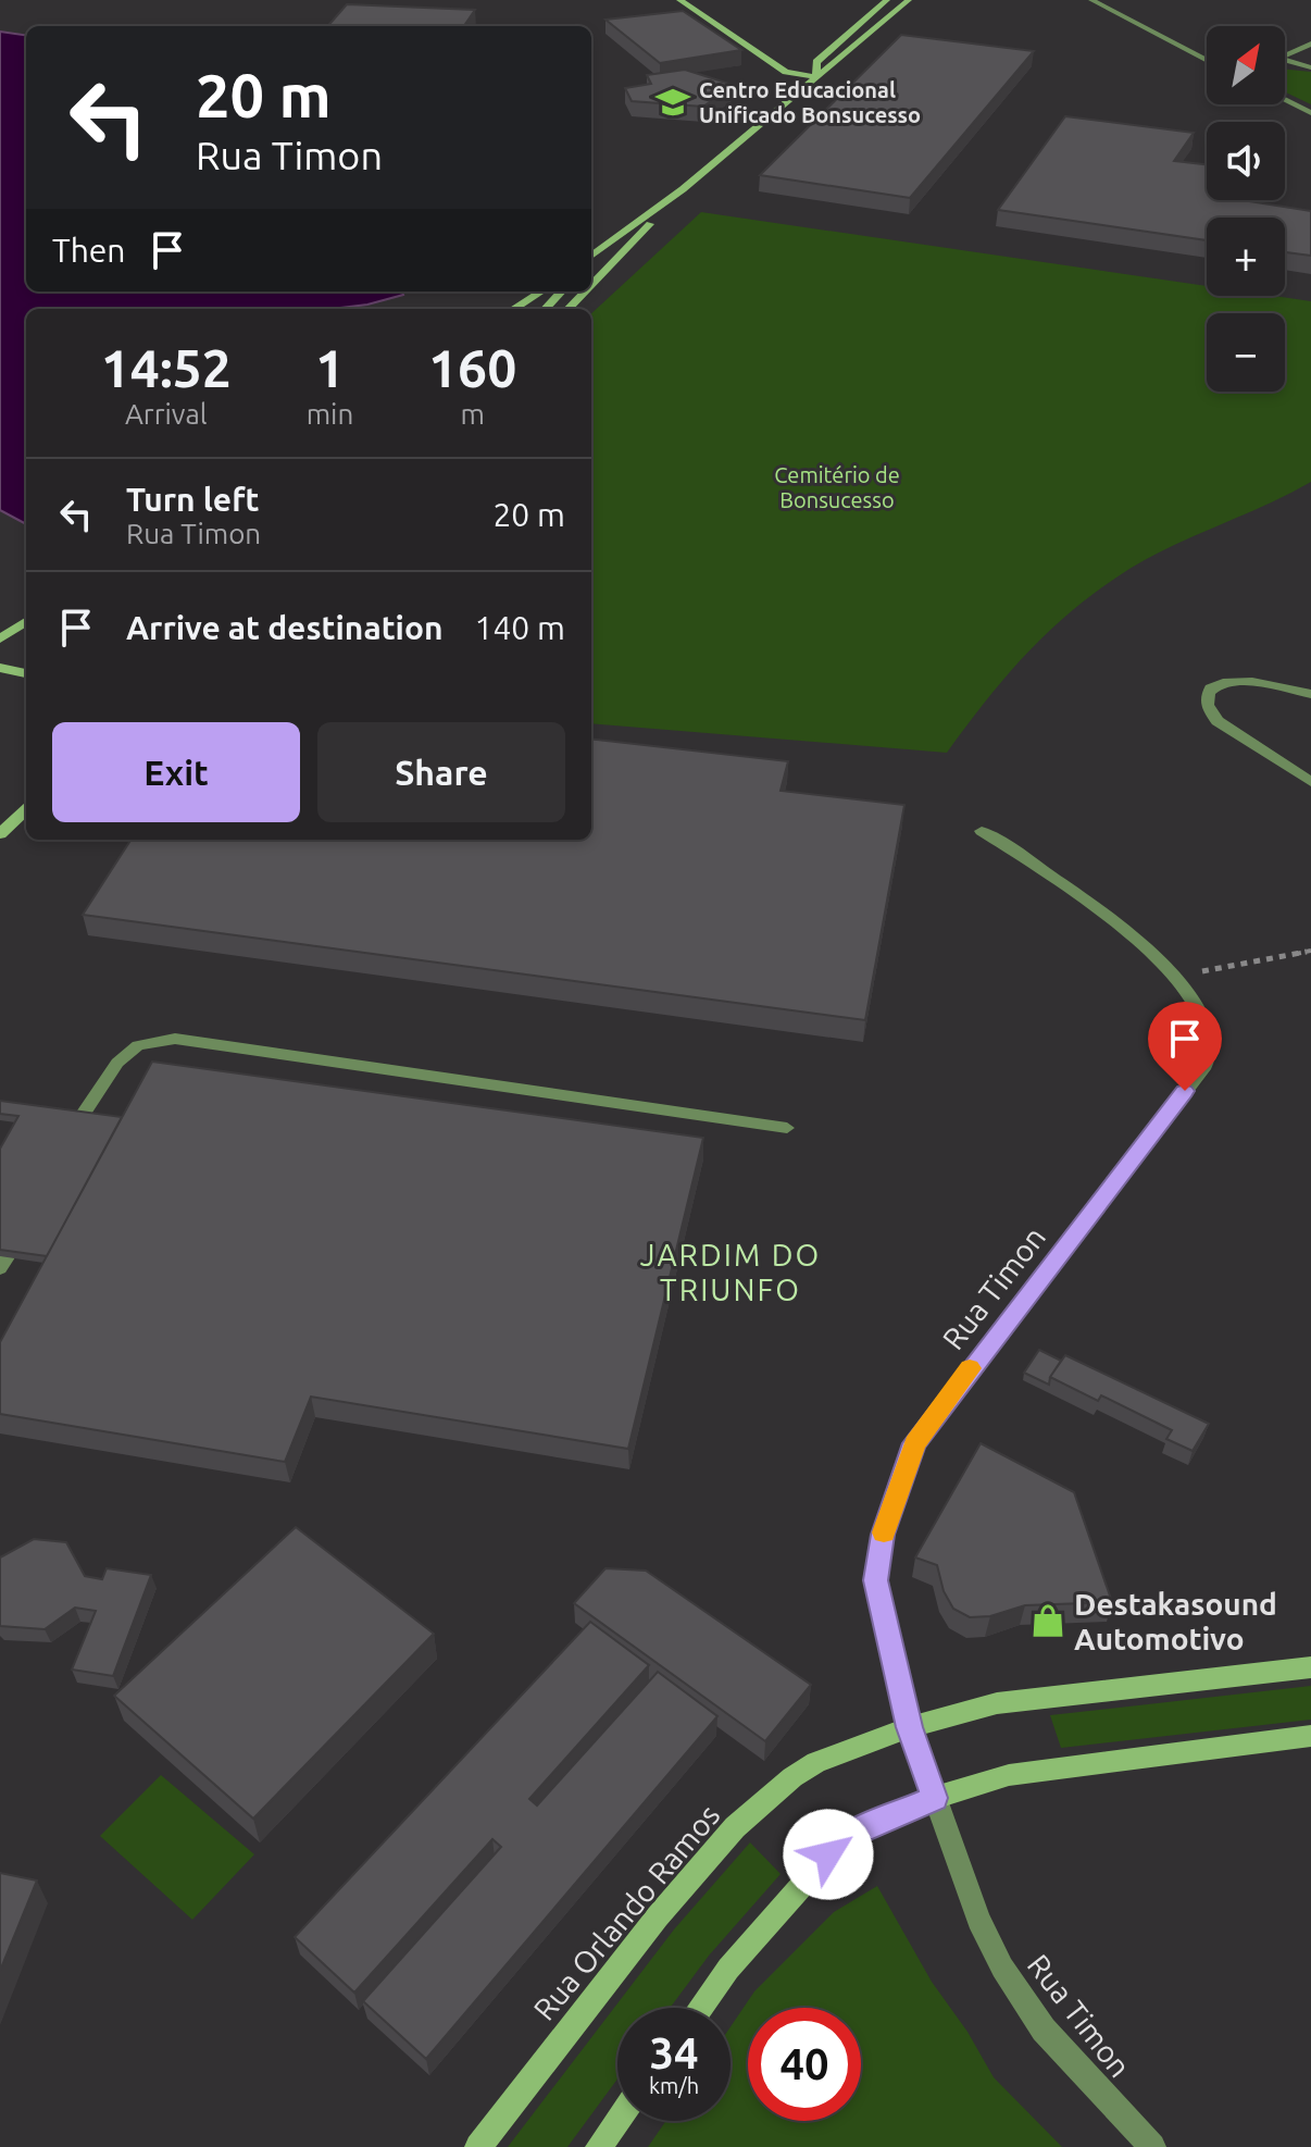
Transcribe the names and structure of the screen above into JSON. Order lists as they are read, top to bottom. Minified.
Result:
{"streets":{"main road":["Rua Orlando Ramos"],"street":["Rua Timon"]},"crossings":[["Rua Timon","Rua Orlando Ramos"]],"districts":["JARDIM DO TRIUNFO"],"parks":["Cemitério de Bonsucesso"],"places":{"school or university":["Centro Educacional Unificado Bonsucesso"],"shop":["Destakasound Automotivo"]},"north":"top right","page":{"map_buttons":["+","−"],"turn":["20 m","Rua Timon"],"then":"Then","eta":["14:52","Arrival","1","min","160","m"],"list":[{"name":"Turn left","note":"Rua Timon","value":"20 m"},{"name":"Arrive at destination","value":"140 m"}],"buttons":["Exit","Share"],"speed":"34 km/h","limit":"40"}}
